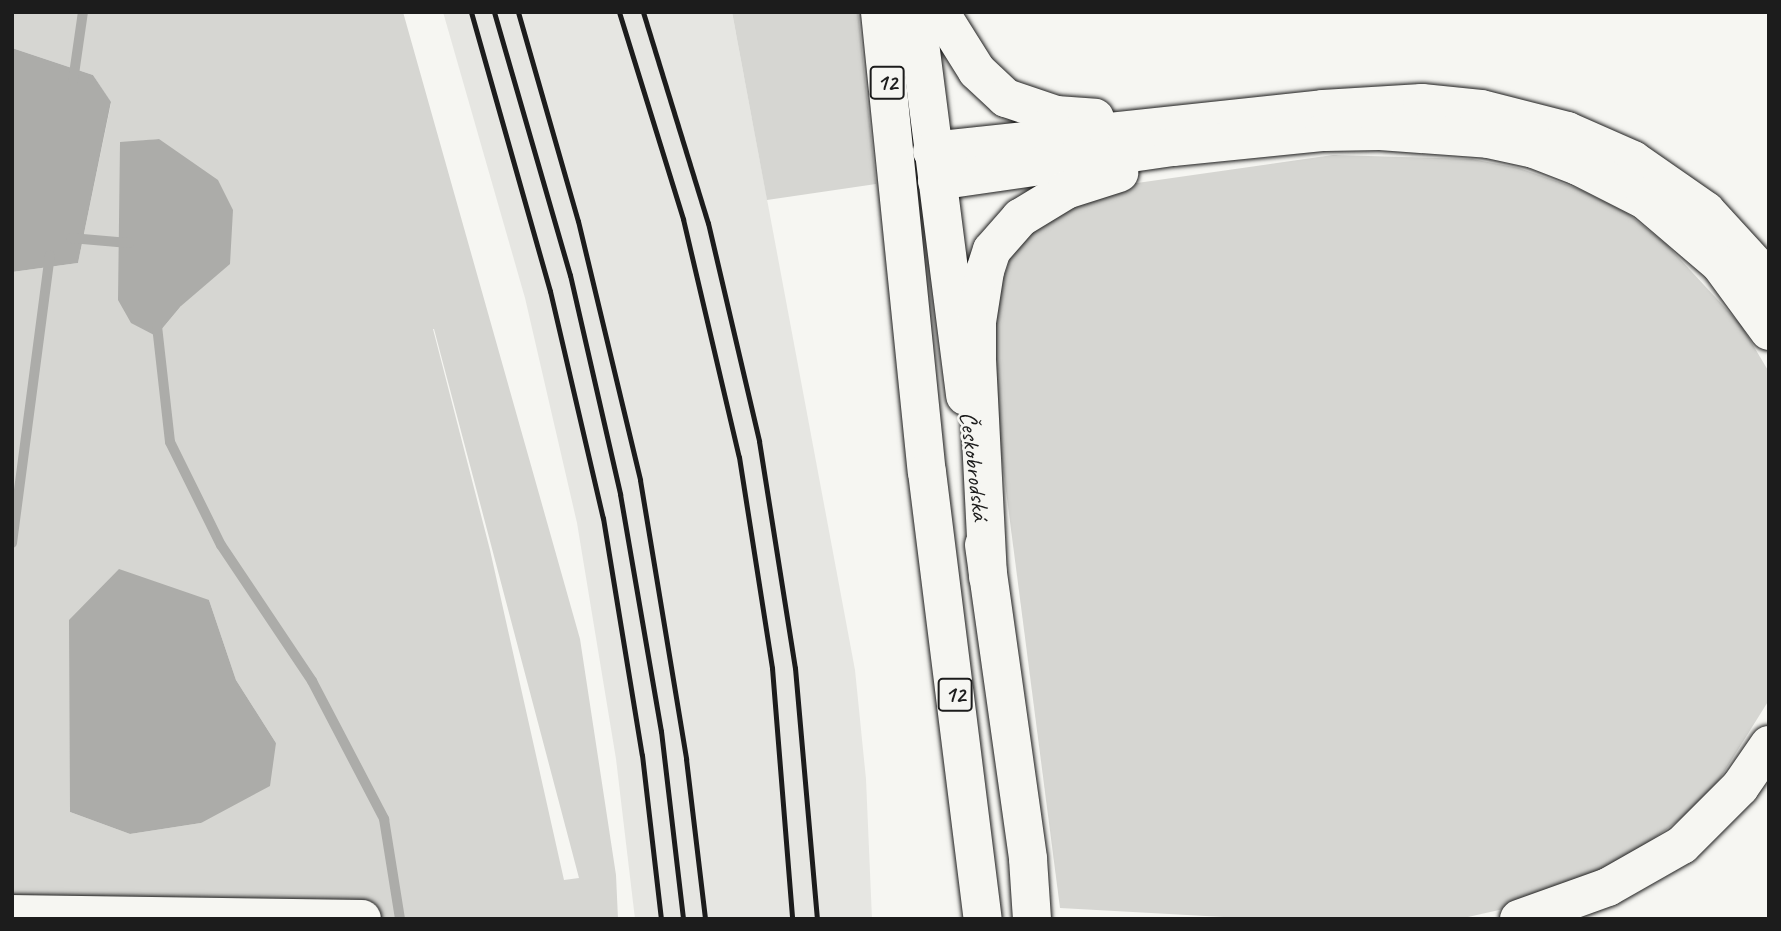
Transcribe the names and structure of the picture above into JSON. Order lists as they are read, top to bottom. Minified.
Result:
{"streets":{"main road":["12","Českobrodská"]}}
